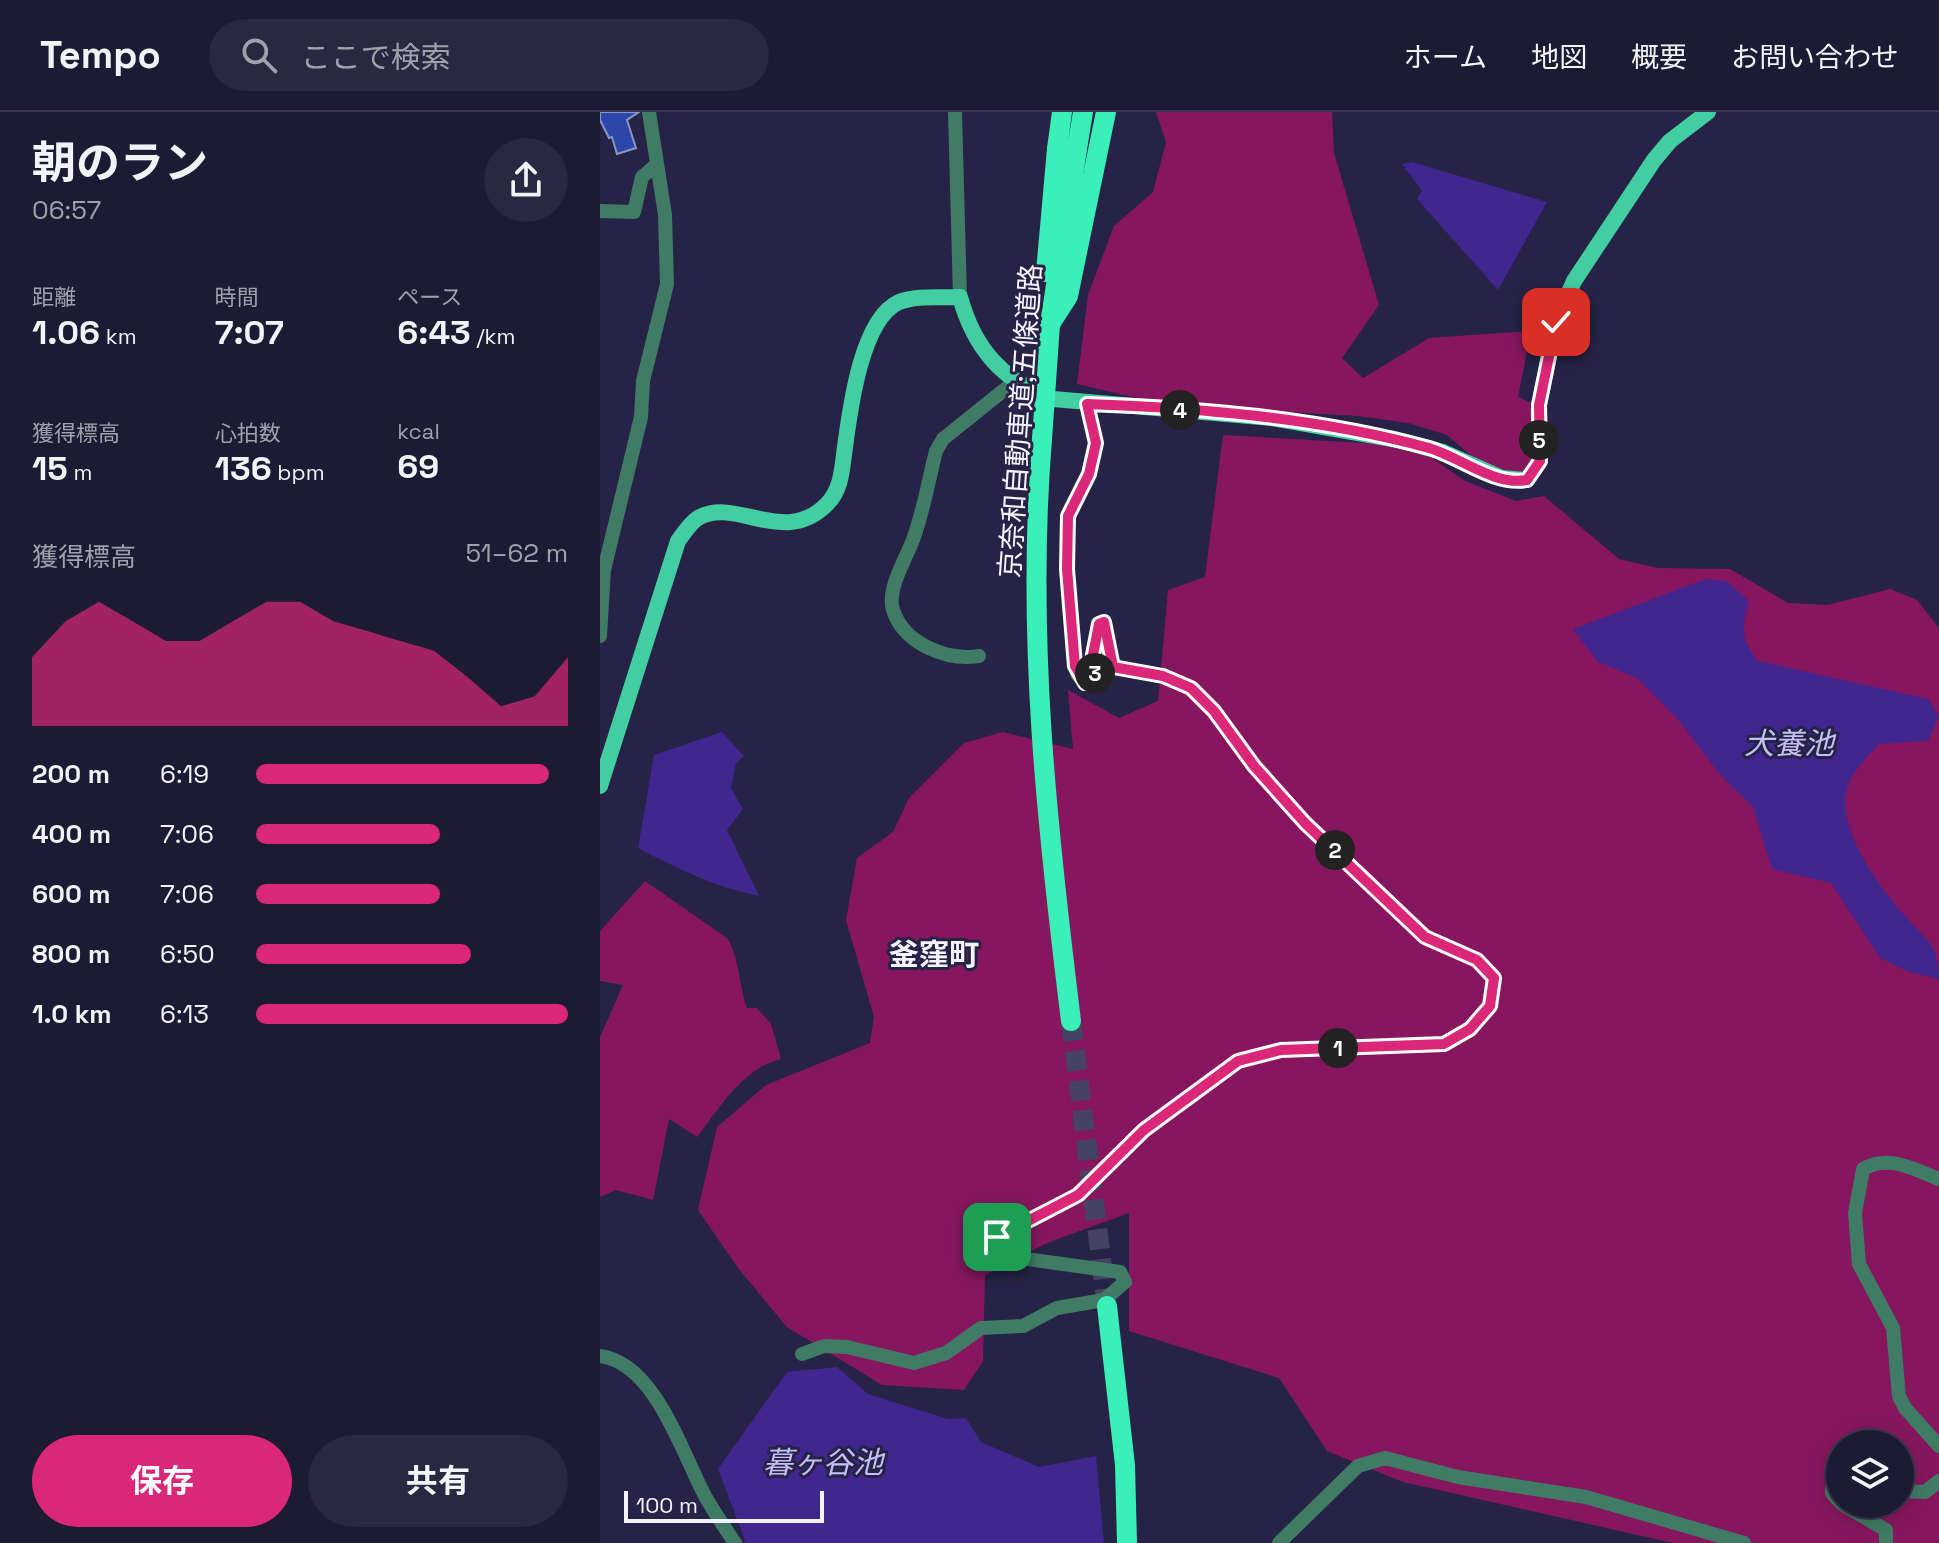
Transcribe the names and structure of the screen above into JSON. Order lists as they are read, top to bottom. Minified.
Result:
{"streets":{"highway":["京奈和自動車道;五條道路"]},"districts":["釜窪町"],"water":["犬養池","暮ヶ谷池"],"scale_bar":"100 m","page":{"header":"Tempo","search":"ここで検索","nav":["ホーム","地図","概要","お問い合わせ"],"heading":["朝のラン","06:57"],"stats":[["距離","1.06 km"],["時間","7:07"],["ペース","6:43 /km"],["獲得標高","15 m"],["心拍数","136 bpm"],["kcal","69"]],"pins":["4","5","3","2","1"],"chart":["獲得標高","51–62 m"],"list":[{"name":"200 m","note":"6:19"},{"name":"400 m","note":"7:06"},{"name":"600 m","note":"7:06"},{"name":"800 m","note":"6:50"},{"name":"1.0 km","note":"6:13"}],"buttons":["保存","共有"],"scale":"100 m"}}
